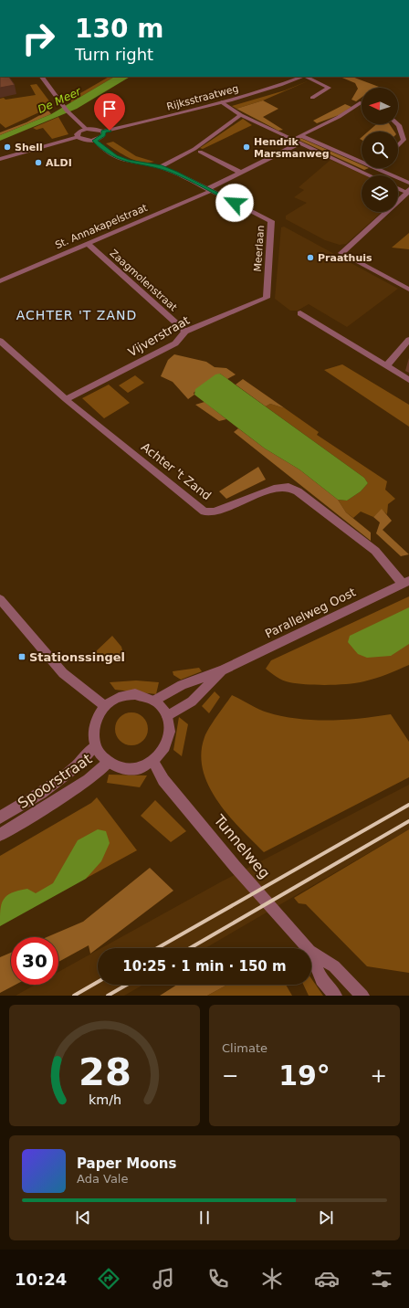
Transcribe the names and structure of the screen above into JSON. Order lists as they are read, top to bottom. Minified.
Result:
{"streets":{"street":["Rijksstraatweg","St. Annakapelstraat","Meerlaan","Zaagmolenstraat","Vijverstraat","Achter 't Zand","Parallelweg Oost","Spoorstraat","Tunnelweg"]},"crossings":[["St. Annakapelstraat","Meerlaan"],["St. Annakapelstraat","Zaagmolenstraat"],["Meerlaan","Vijverstraat"],["Zaagmolenstraat","Vijverstraat"],["Vijverstraat","Achter 't Zand"],["Achter 't Zand","Parallelweg Oost"],["Parallelweg Oost","Spoorstraat"],["Parallelweg Oost","Tunnelweg"],["Spoorstraat","Tunnelweg"]],"districts":["ACHTER 'T ZAND"],"water":["De Meer"],"places":{"other":["Shell","Hendrik Marsmanweg","ALDI","Praathuis"],"transit":["Stationssingel"]},"north":"left","page":{"turn":["130 m","Turn right"],"limit":"30","trip":"10:25 · 1 min · 150 m","tile":"Climate","heat":["−","19°","+"],"song":["Paper Moons","Ada Vale"],"tabs":"10:24","gauge":["28","km/h"]}}
